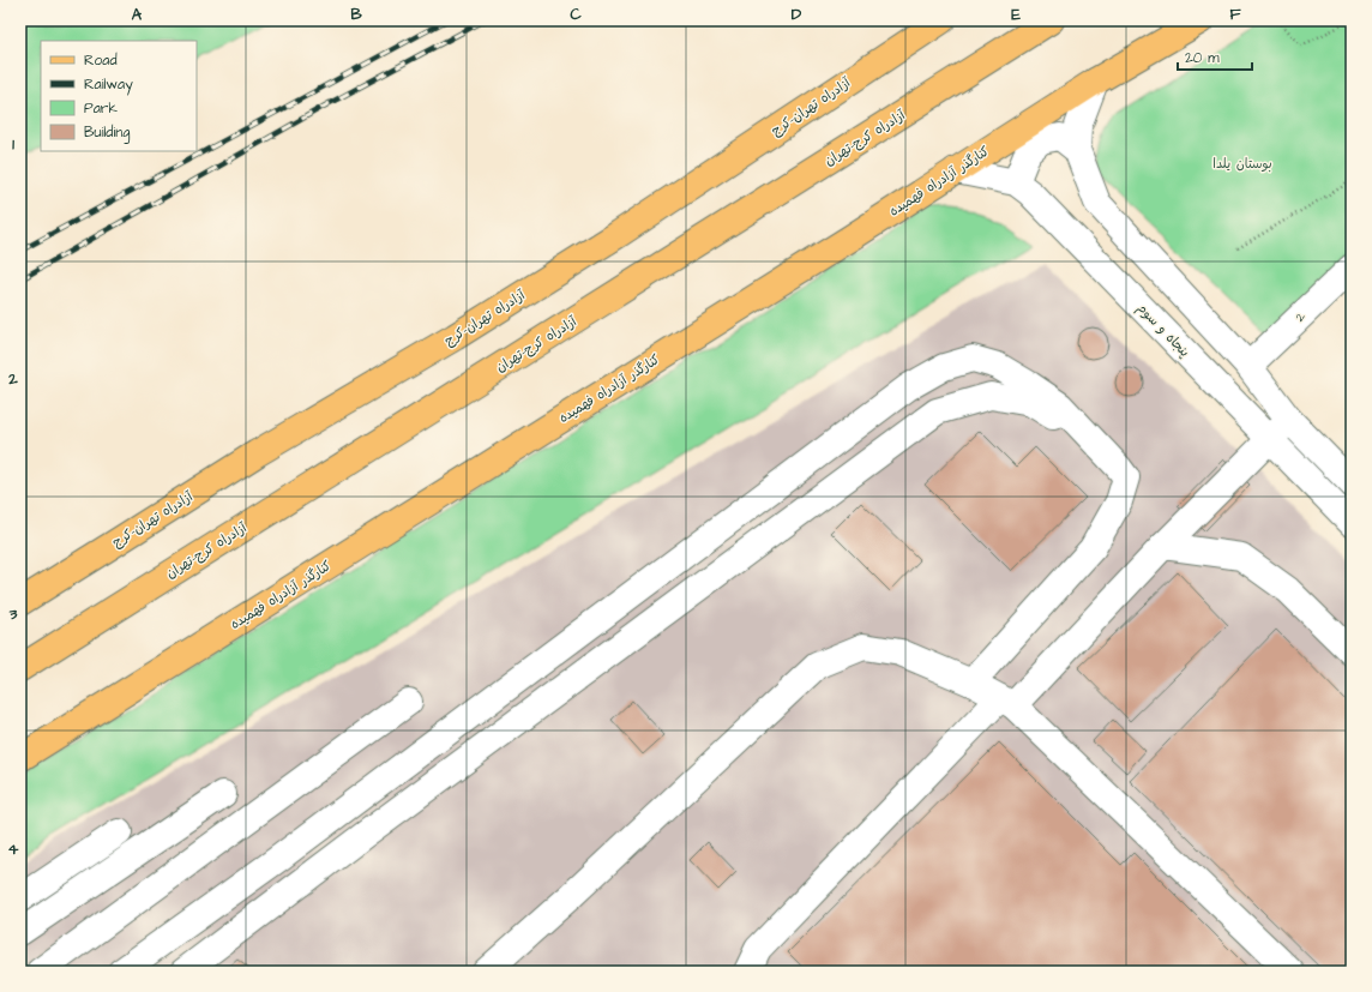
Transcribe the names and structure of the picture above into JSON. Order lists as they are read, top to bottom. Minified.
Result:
{"streets":{"main road":["آزادراه تهران-کرج","آزادراه کرج-تهران","کنارگذر آزادراه فهمیده"],"street":["2","پنجاه و سوم"]},"crossings":[["کنارگذر آزادراه فهمیده","پنجاه و سوم"]],"parks":["بوستان یلدا"],"legend":["Road","Railway","Park","Building"],"scale_bar":"20 m","grid":{"columns":["A","B","C","D","E","F"],"rows":["1","2","3","4"]}}
